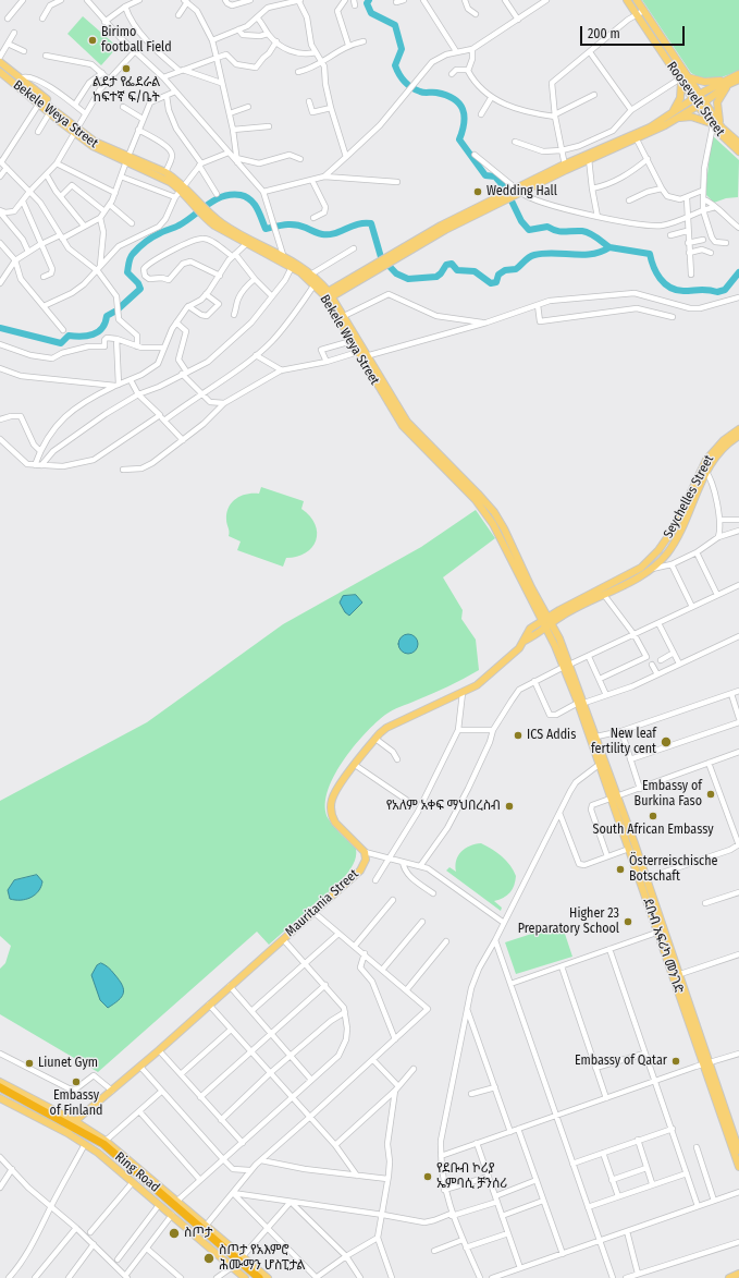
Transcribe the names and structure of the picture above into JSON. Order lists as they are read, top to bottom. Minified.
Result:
{"streets":{"highway":["Ring Road"],"main road":["Roosevelt Street","Bekele Weya Street","Seychelles Street","Mauritania Street","ደቡብ አፍሪካ መንገድ"]},"crossings":[["Bekele Weya Street","Seychelles Street"],["Bekele Weya Street","Mauritania Street"],["Bekele Weya Street","ደቡብ አፍሪካ መንገድ"],["Seychelles Street","Mauritania Street"],["Seychelles Street","ደቡብ አፍሪካ መንገድ"],["Mauritania Street","ደቡብ አፍሪካ መንገድ"],["Mauritania Street","Ring Road"]],"places":["Birimo football Field","ልደታ የፌደራል ከፍተኛ ፍ/ቤት","Wedding Hall","ICS Addis","New leaf fertility cent","Embassy of Burkina Faso","የአለም አቀፍ ማህበረስብ","South African Embassy","Österreischische Botschaft","Higher 23 Preparatory School","Embassy of Qatar","Liunet Gym","Embassy of Finland","የደቡብ ኮሪያ ኤምባሲ ቻንሰሪ","ስጦታ","ስጦታ የአእምሮ ሕሙማን ሆስፒታል"],"scale_bar":"200 m"}
